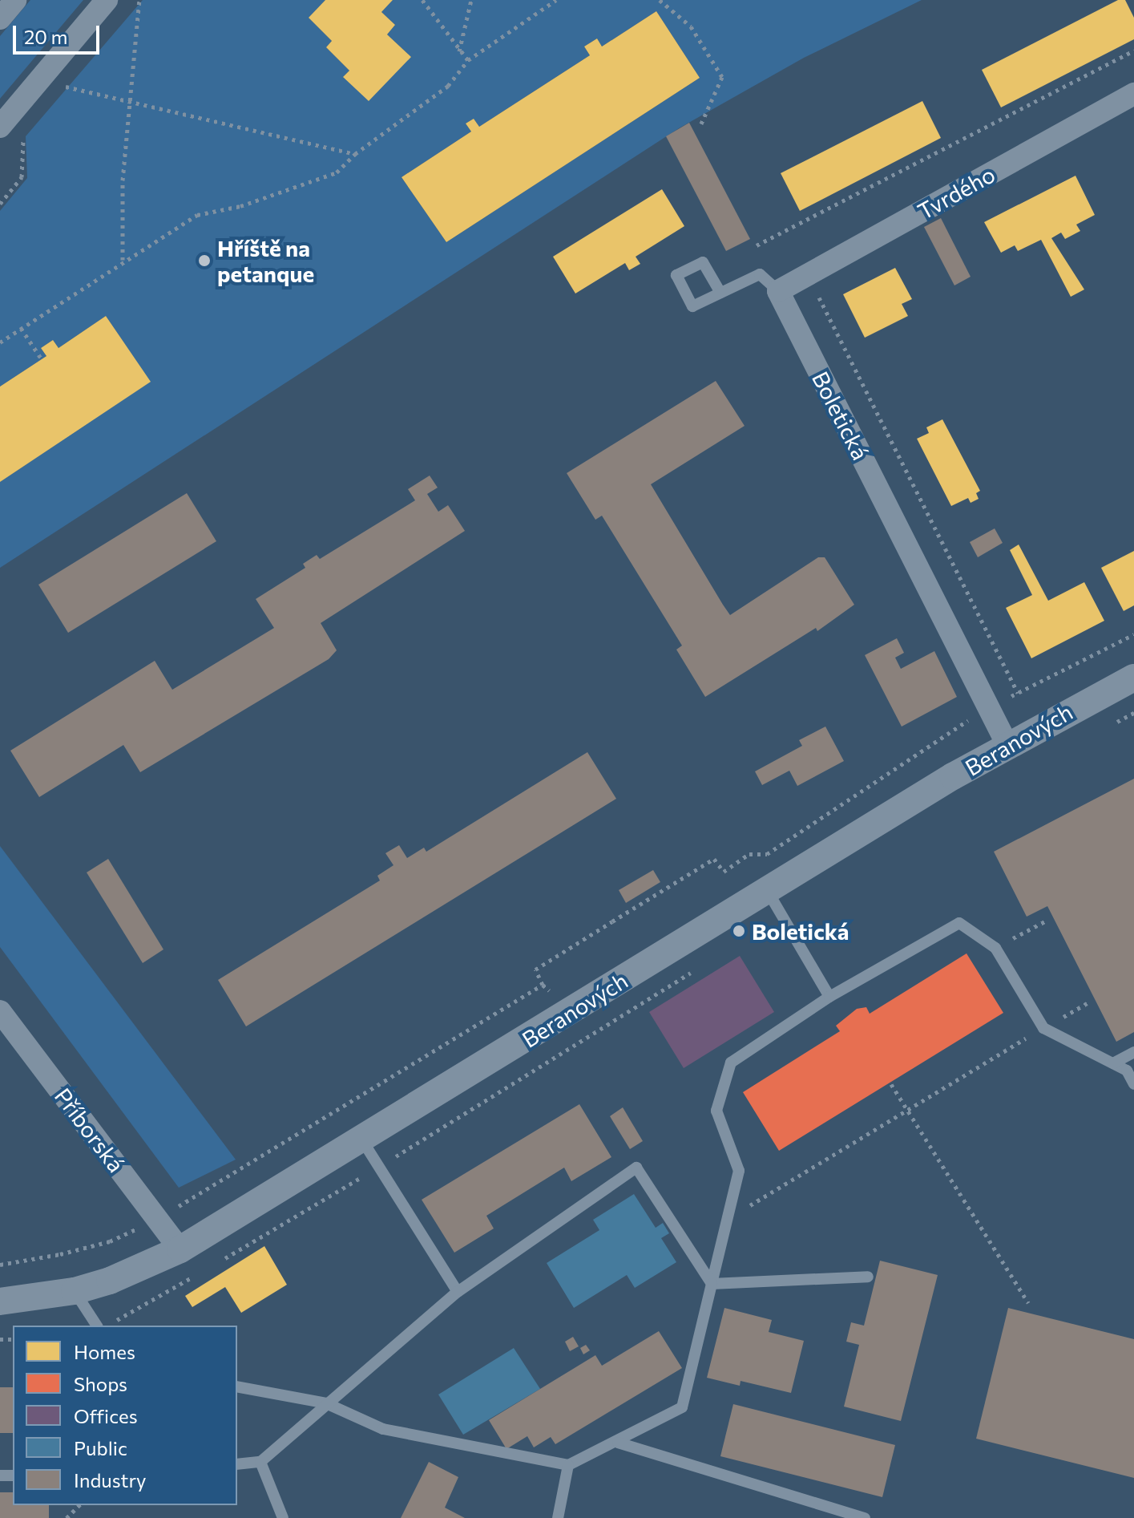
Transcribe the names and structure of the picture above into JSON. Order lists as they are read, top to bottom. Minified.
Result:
{"streets":{"street":["Tvrdého","Boletická","Beranových","Příborská"]},"crossings":[["Tvrdého","Boletická"],["Boletická","Beranových"],["Beranových","Příborská"]],"places":["Hříště na petanque","Boletická"],"legend":["Homes","Shops","Offices","Public","Industry"],"scale_bar":"20 m"}
